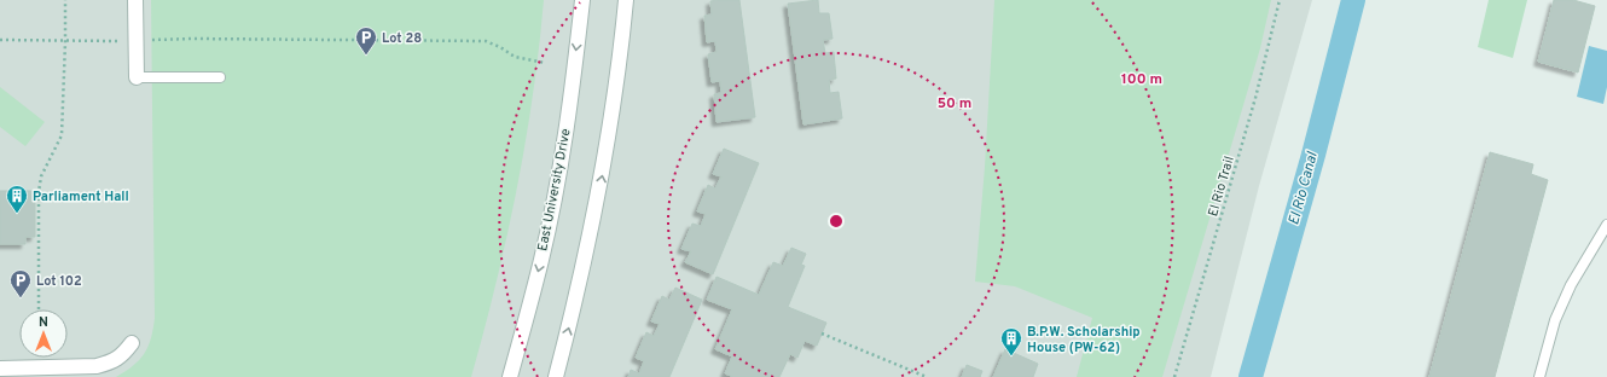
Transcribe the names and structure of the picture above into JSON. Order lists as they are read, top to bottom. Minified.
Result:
{"streets":{"street":["East University Drive"],"path":["El Rio Trail"]},"water":["El Rio Canal"],"places":{"parking":["Lot 28","Lot 102"],"building":["Parliament Hall","B.P.W. Scholarship House (PW-62)"]},"north":"top","rings":["100 m","50 m"]}
